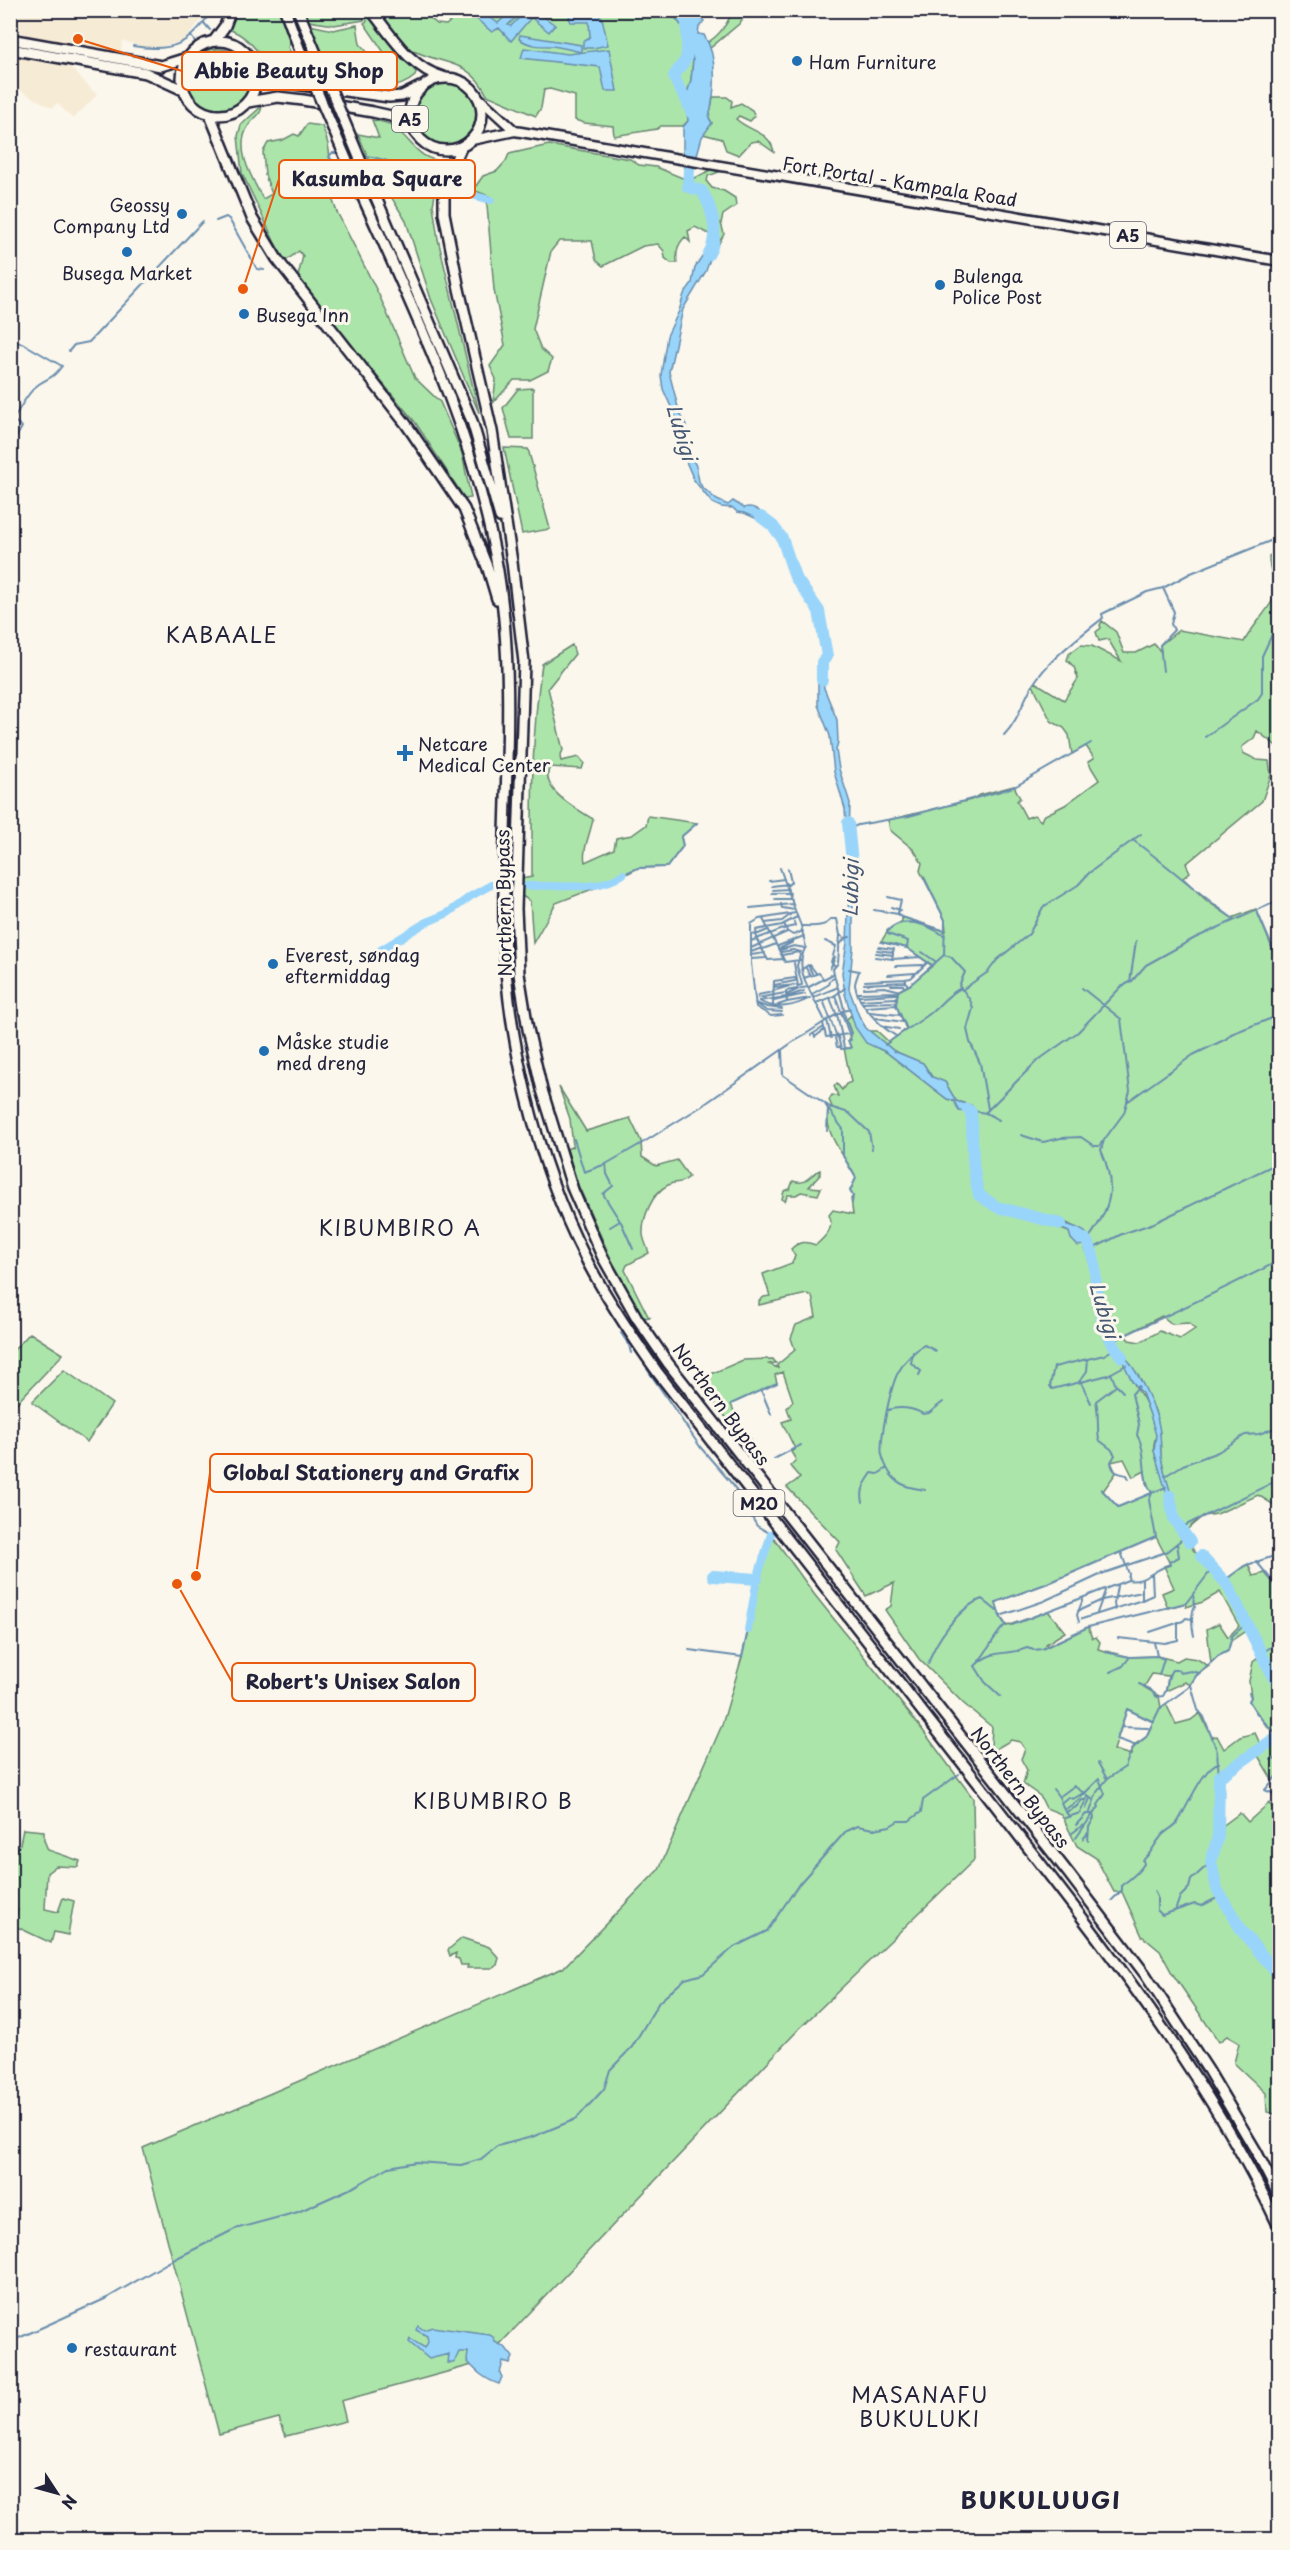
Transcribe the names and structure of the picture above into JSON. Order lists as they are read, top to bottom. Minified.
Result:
{"streets":{"highway":["A5","Northern Bypass","M20"],"main road":["Fort Portal - Kampala Road"]},"crossings":[["A5","Fort Portal - Kampala Road"]],"districts":["KABAALE","KIBUMBIRO A","KIBUMBIRO B","MASANAFU BUKULUKI","BUKULUUGI"],"water":["Lubigi"],"places":{"other":["Abbie Beauty Shop","Ham Furniture","Geossy Company Ltd","Busega Market","Bulenga Police Post","Kasumba Square","Busega Inn","Everest, søndag eftermiddag","Måske studie med dreng","Global Stationery and Grafix","Robert's Unisex Salon","restaurant"],"health":["Netcare Medical Center"]},"north":"bottom right"}
